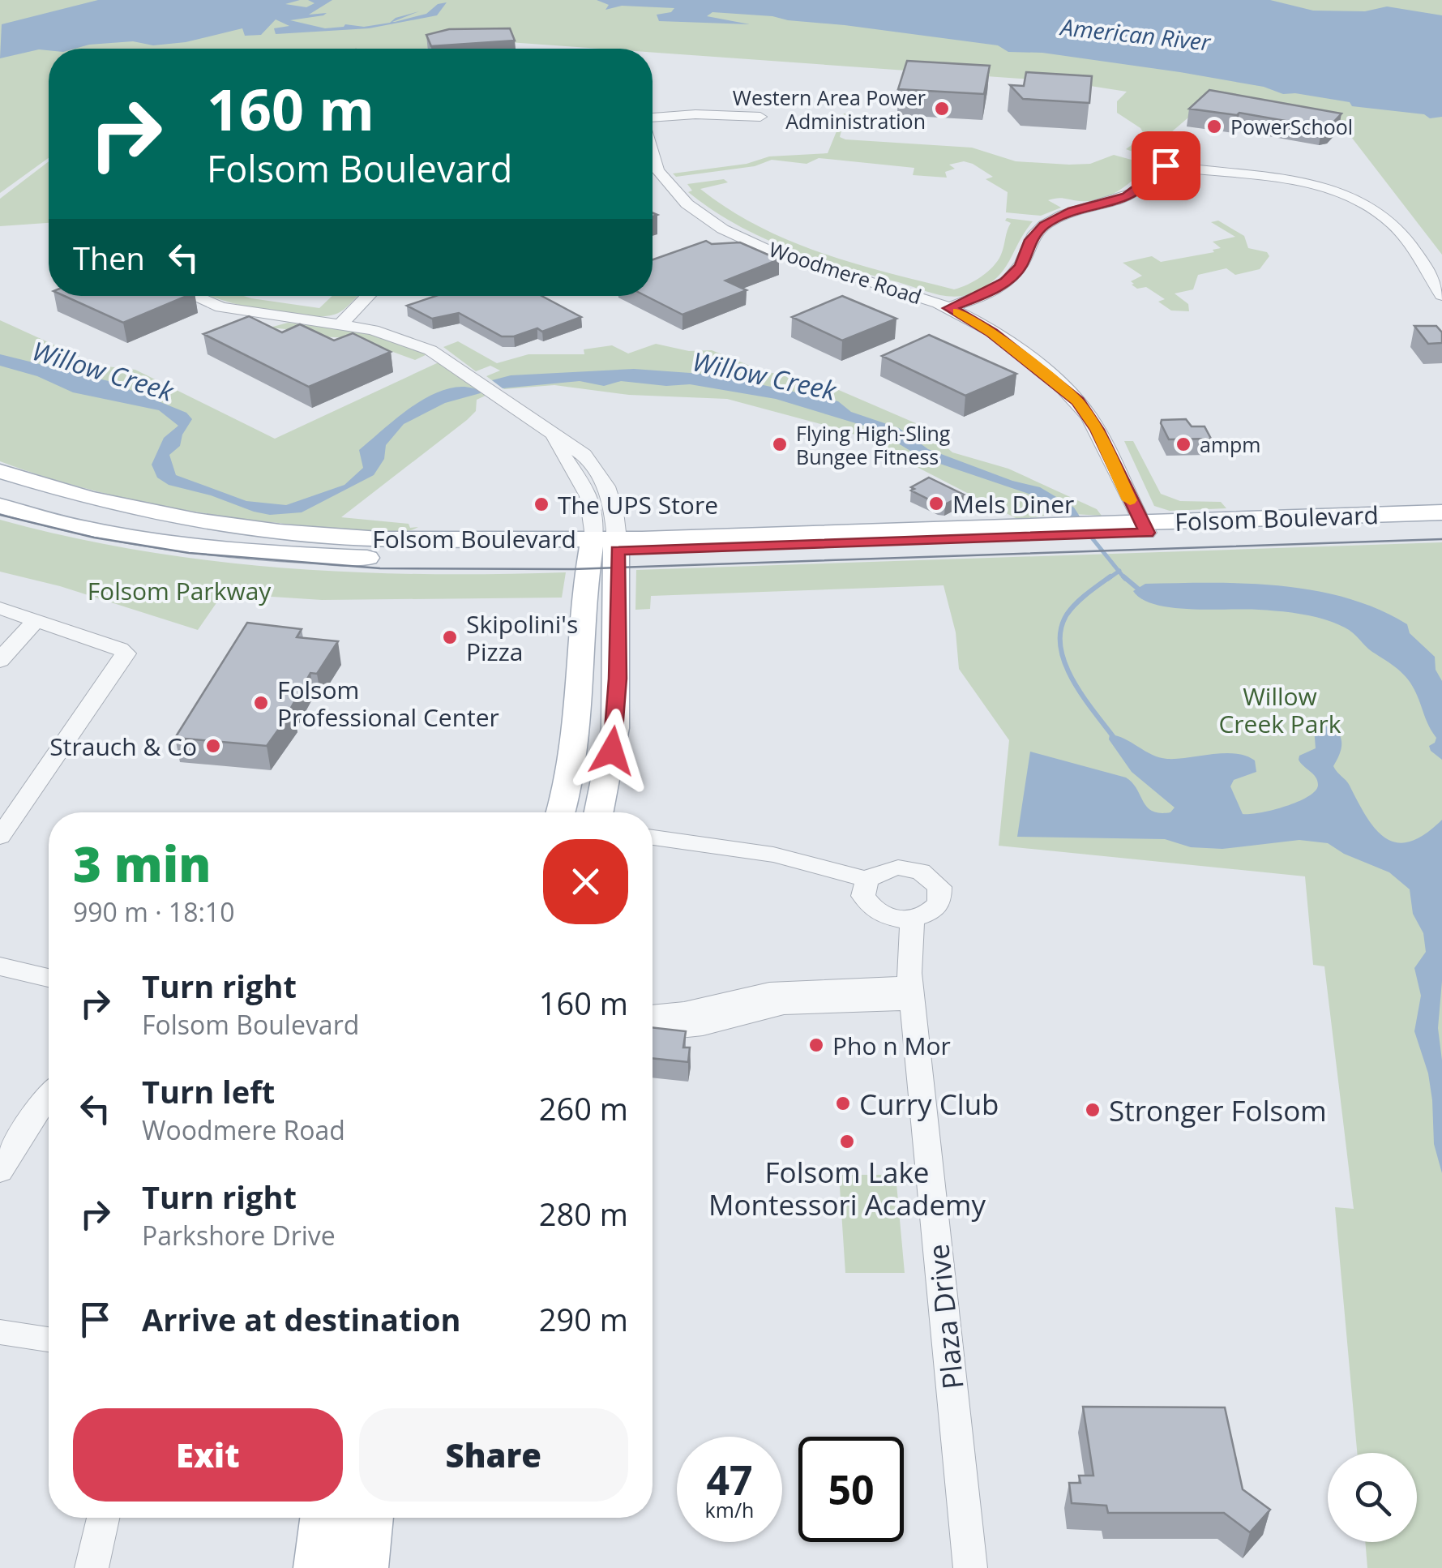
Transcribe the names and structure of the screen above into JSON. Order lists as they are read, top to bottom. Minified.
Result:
{"streets":{"main road":["Folsom Boulevard"],"street":["Woodmere Road","Plaza Drive"]},"crossings":[["Woodmere Road","Folsom Boulevard"]],"water":["American River","Willow Creek"],"parks":["Folsom Parkway","Willow Creek Park"],"places":["Western Area Power Administration","PowerSchool","Flying High-Sling Bungee Fitness","ampm","Mels Diner","The UPS Store","Skipolini's Pizza","Folsom Professional Center","Strauch & Co","Pho n Mor","Curry Club","Stronger Folsom","Folsom Lake Montessori Academy"],"page":{"turn":["160 m","Folsom Boulevard"],"then":"Then","heading":["3 min","990 m · 18:10"],"list":[{"name":"Turn right","note":"Folsom Boulevard","value":"160 m"},{"name":"Turn left","note":"Woodmere Road","value":"260 m"},{"name":"Turn right","note":"Parkshore Drive","value":"280 m"},{"name":"Arrive at destination","value":"290 m"}],"buttons":["Exit","Share"],"speed":"47 km/h","limit":"50"}}
